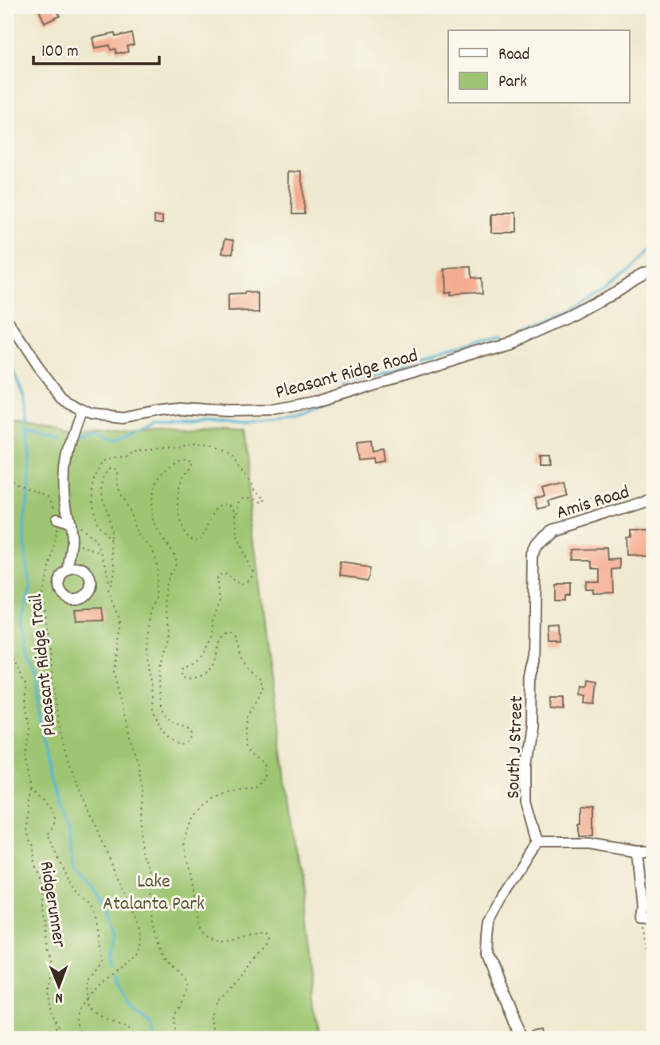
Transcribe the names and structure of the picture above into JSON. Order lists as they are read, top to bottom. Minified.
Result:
{"streets":{"street":["Pleasant Ridge Road","Amis Road","South J Street"],"path":["Pleasant Ridge Trail","Ridgerunner"]},"crossings":[["Amis Road","South J Street"],["Pleasant Ridge Trail","Ridgerunner"]],"parks":["Lake Atalanta Park"],"legend":["Road","Park"],"scale_bar":"100 m","north":"bottom"}
